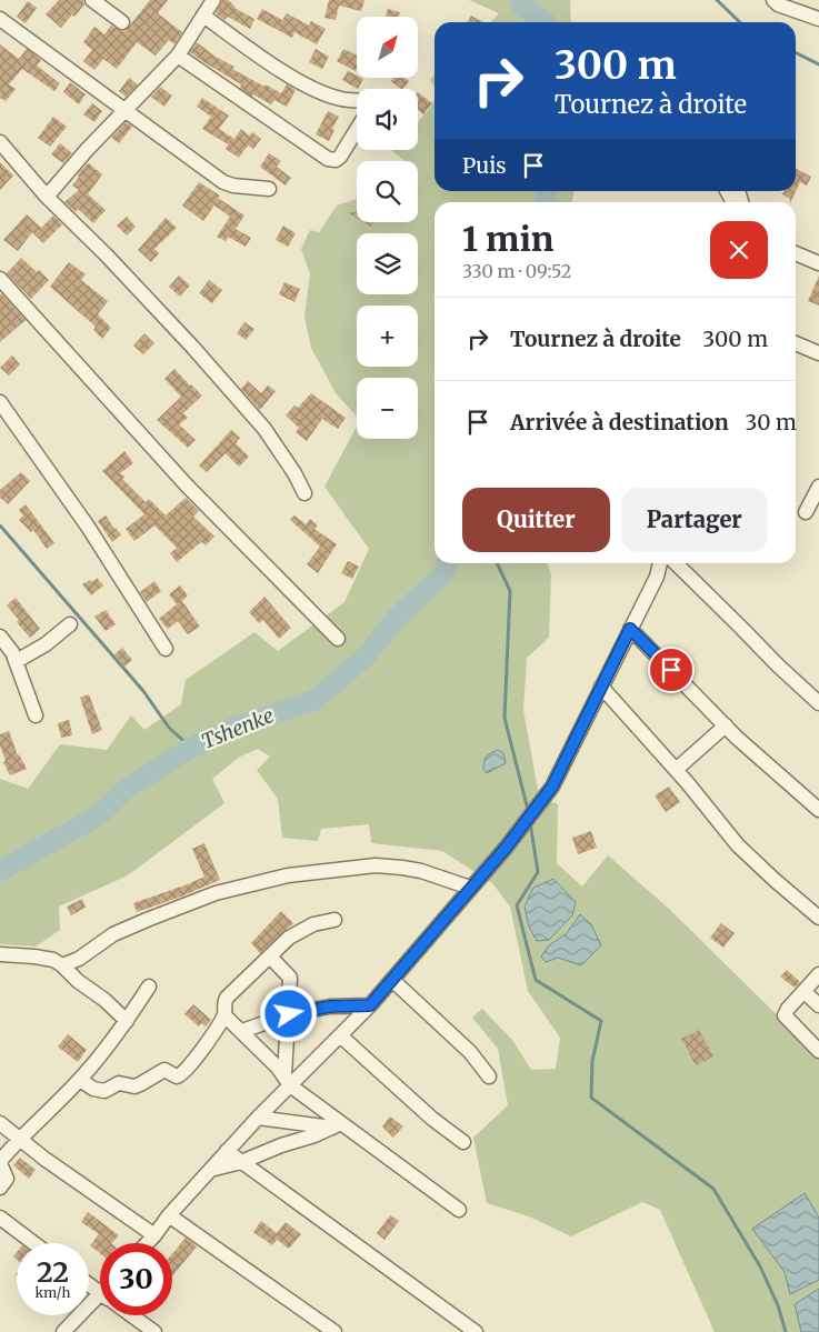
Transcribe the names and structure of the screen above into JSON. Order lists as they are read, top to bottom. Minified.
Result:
{"water":["Tshenke"],"north":"top right","page":{"map_buttons":["+","−"],"turn":["300 m","Tournez à droite"],"then":"Puis","heading":["1 min","330 m · 09:52"],"list":[{"name":"Tournez à droite","value":"300 m"},{"name":"Arrivée à destination","value":"30 m"}],"buttons":["Quitter","Partager"],"speed":"22 km/h","limit":"30"}}
